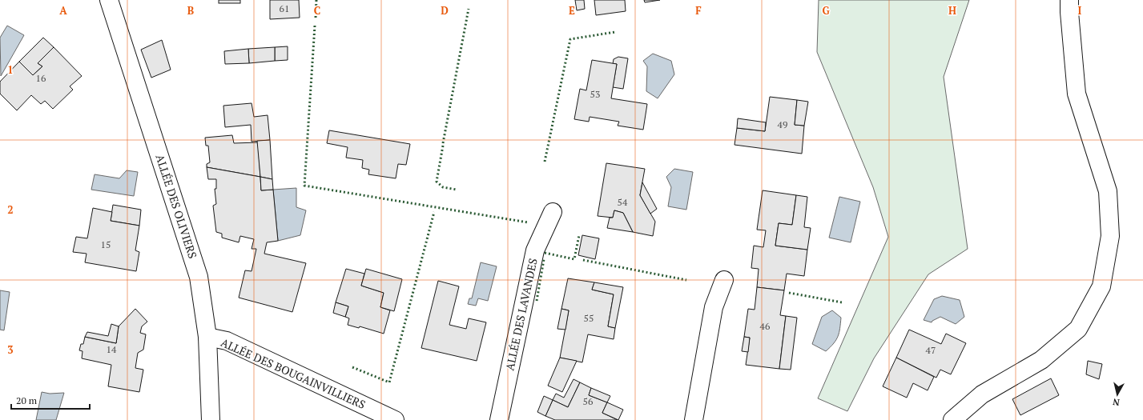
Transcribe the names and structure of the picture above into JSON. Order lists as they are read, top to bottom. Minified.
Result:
{"streets":{"street":["ALLÉE DES OLIVIERS","ALLÉE DES LAVANDES","ALLÉE DES BOUGAINVILLIERS"]},"crossings":[["ALLÉE DES OLIVIERS","ALLÉE DES BOUGAINVILLIERS"]],"house_numbers":["61","16","53","49","54","15","55","46","14","47","56"],"scale_bar":"20 m","north":"bottom","grid":{"columns":["A","B","C","D","E","F","G","H","I"],"rows":["1","2","3"]}}
